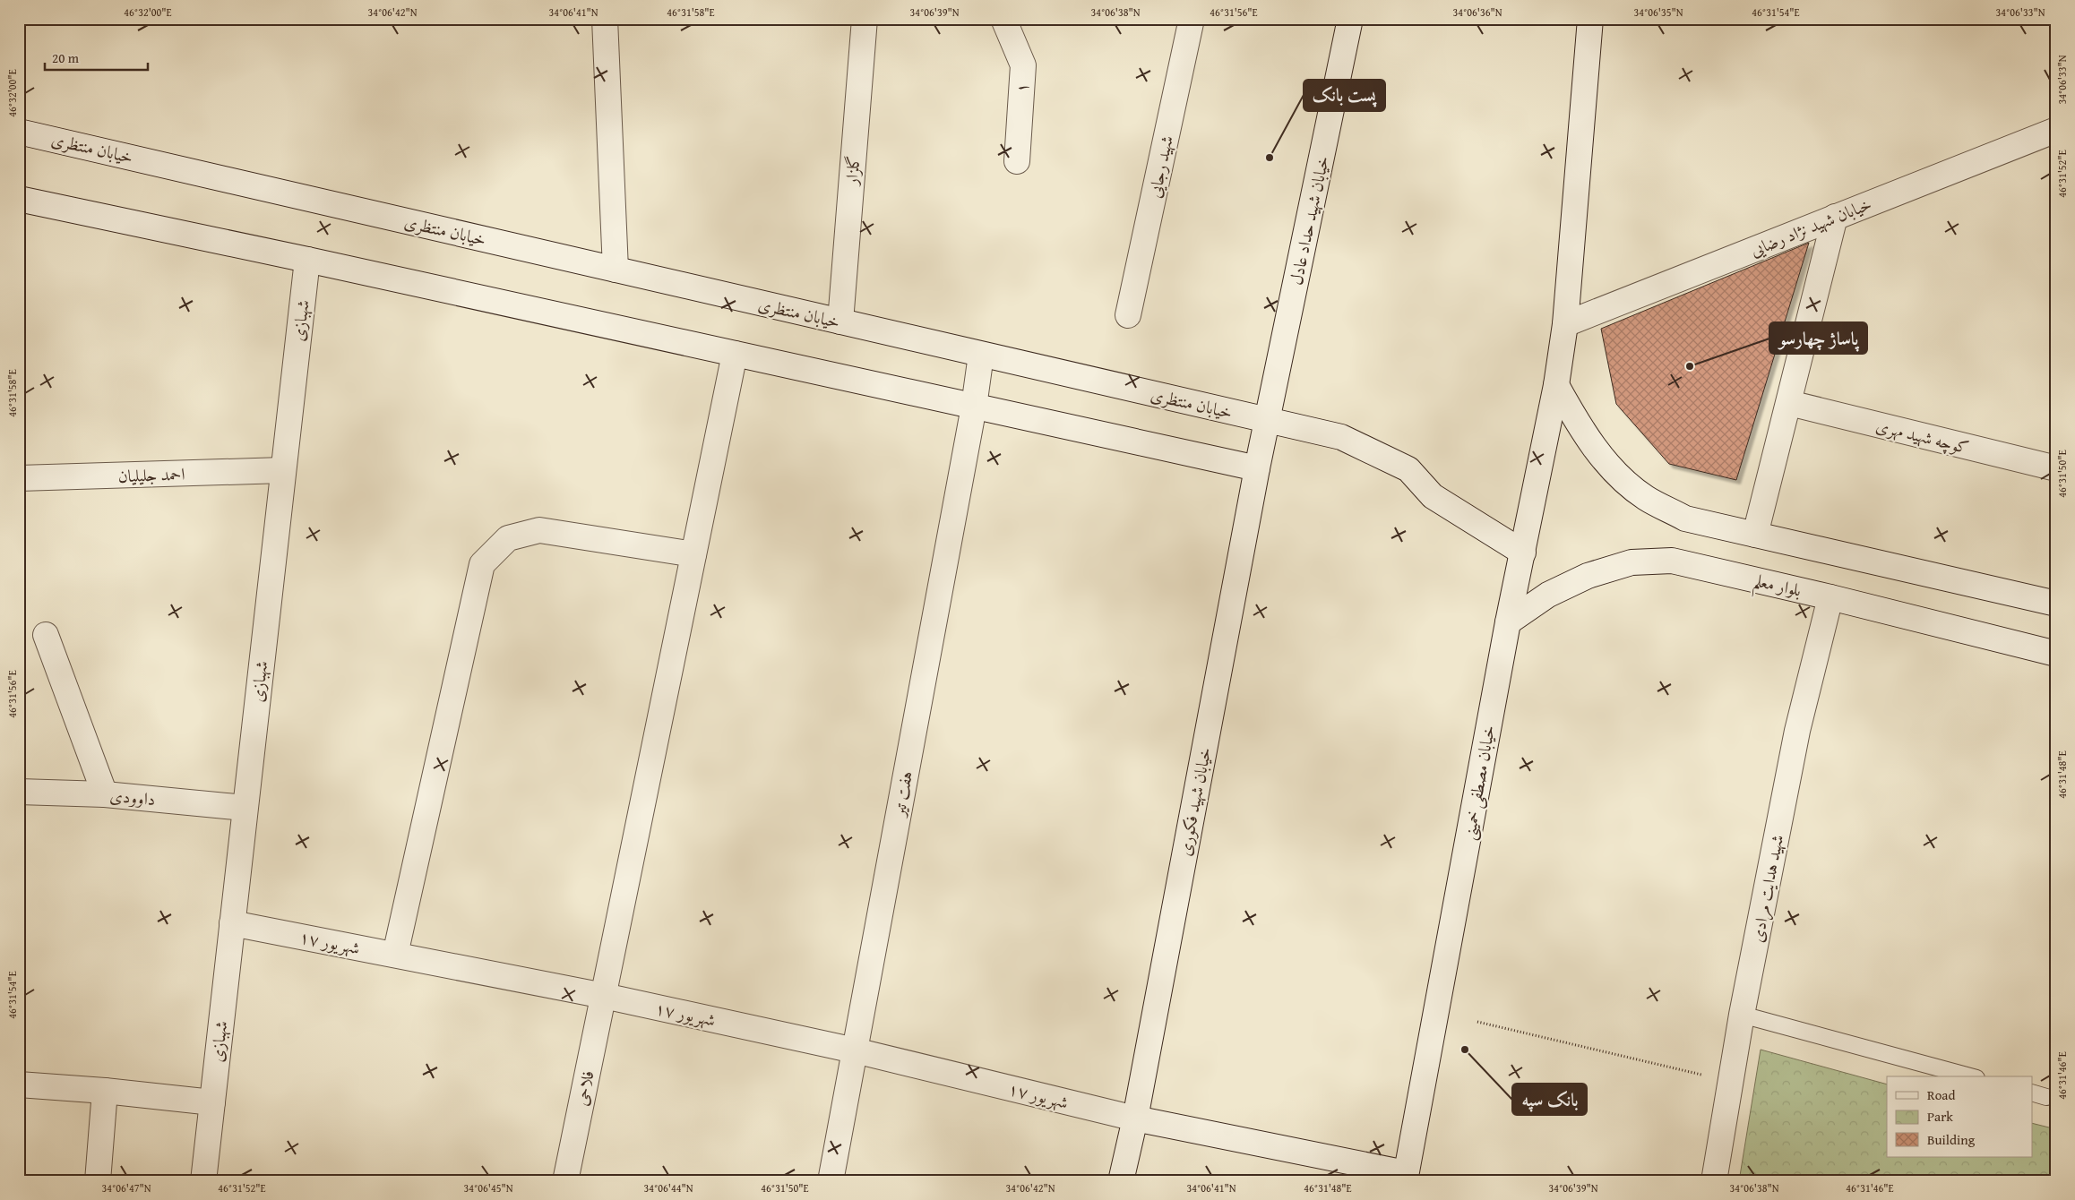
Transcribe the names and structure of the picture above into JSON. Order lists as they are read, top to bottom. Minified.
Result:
{"streets":{"street":["۱","خیابان منتظری","شهید رجایی","گلزار","خیابان شهید حداد عادل","خیابان شهید نژاد رضایی","شهبازی","کوچه شهید مهری","احمد جلیلیان","بلوار معلم","خیابان مصطفی خمینی","هفت تیر","داوودی","خیابان شهید فکوری","شهید هدایت مرادی","۱۷ شهریور","فلاحی"]},"crossings":[["خیابان منتظری","گلزار"],["خیابان منتظری","خیابان شهید حداد عادل"],["خیابان منتظری","خیابان مصطفی خمینی"],["خیابان منتظری","هفت تیر"],["خیابان منتظری","خیابان شهید فکوری"],["خیابان شهید حداد عادل","خیابان شهید فکوری"],["شهبازی","احمد جلیلیان"],["شهبازی","داوودی"],["شهبازی","۱۷ شهریور"],["بلوار معلم","خیابان مصطفی خمینی"],["بلوار معلم","شهید هدایت مرادی"],["خیابان مصطفی خمینی","۱۷ شهریور"],["هفت تیر","۱۷ شهریور"],["خیابان شهید فکوری","۱۷ شهریور"],["۱۷ شهریور","فلاحی"]],"places":["پست بانک","پاساژ چهارسو","بانک سپه"],"legend":["Road","Park","Building"],"scale_bar":"20 m","coordinates":["46°32'00\"E","34°06'42\"N","34°06'41\"N","46°31'58\"E","34°06'39\"N","34°06'38\"N","46°31'56\"E","34°06'36\"N","34°06'35\"N","46°31'54\"E","34°06'33\"N","46°31'52\"E","46°31'50\"E","46°31'48\"E","46°31'46\"E","34°06'47\"N","34°06'45\"N","34°06'44\"N"]}
